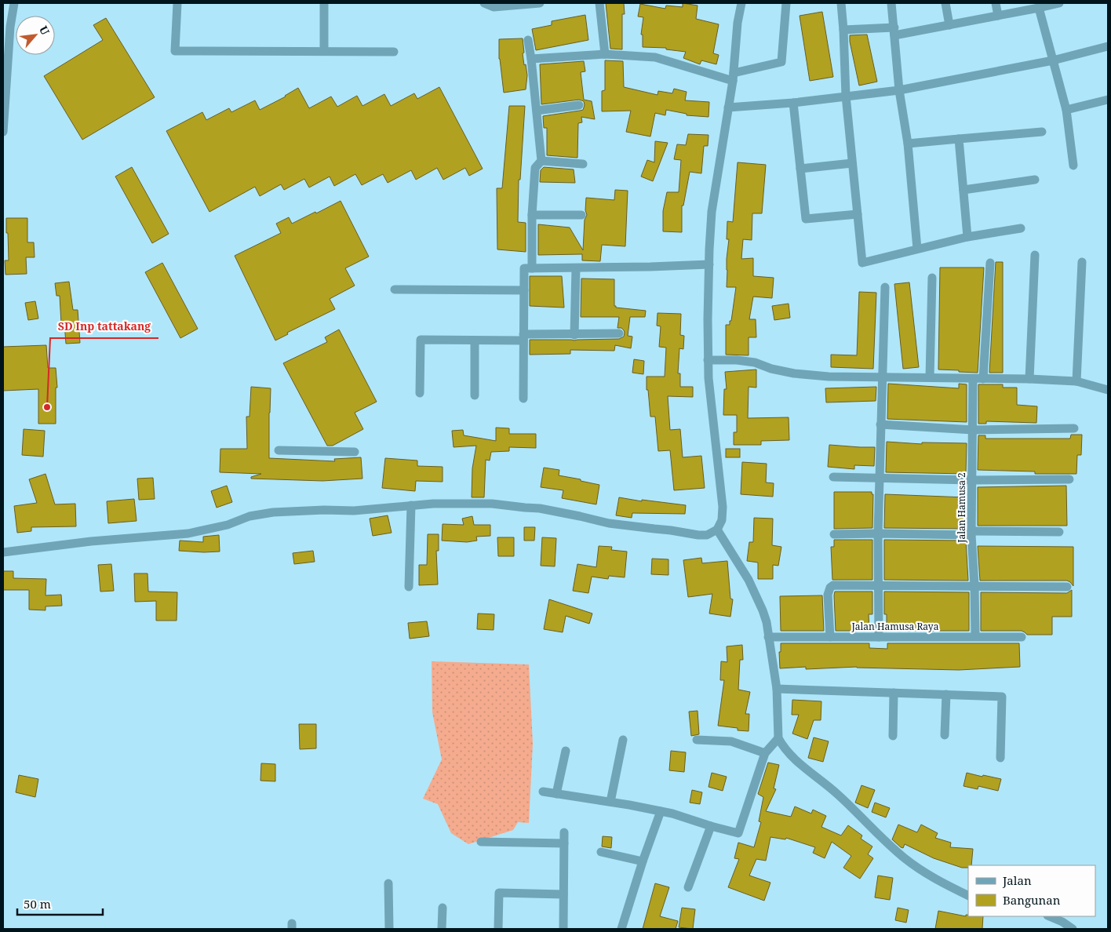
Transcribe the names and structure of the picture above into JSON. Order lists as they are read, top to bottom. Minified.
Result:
{"streets":{"street":["Jalan Hamusa 2","Jalan Hamusa Raya"]},"crossings":[["Jalan Hamusa 2","Jalan Hamusa Raya"]],"places":["SD Inp tattakang"],"legend":["Jalan","Bangunan"],"scale_bar":"50 m","north":"top right"}
